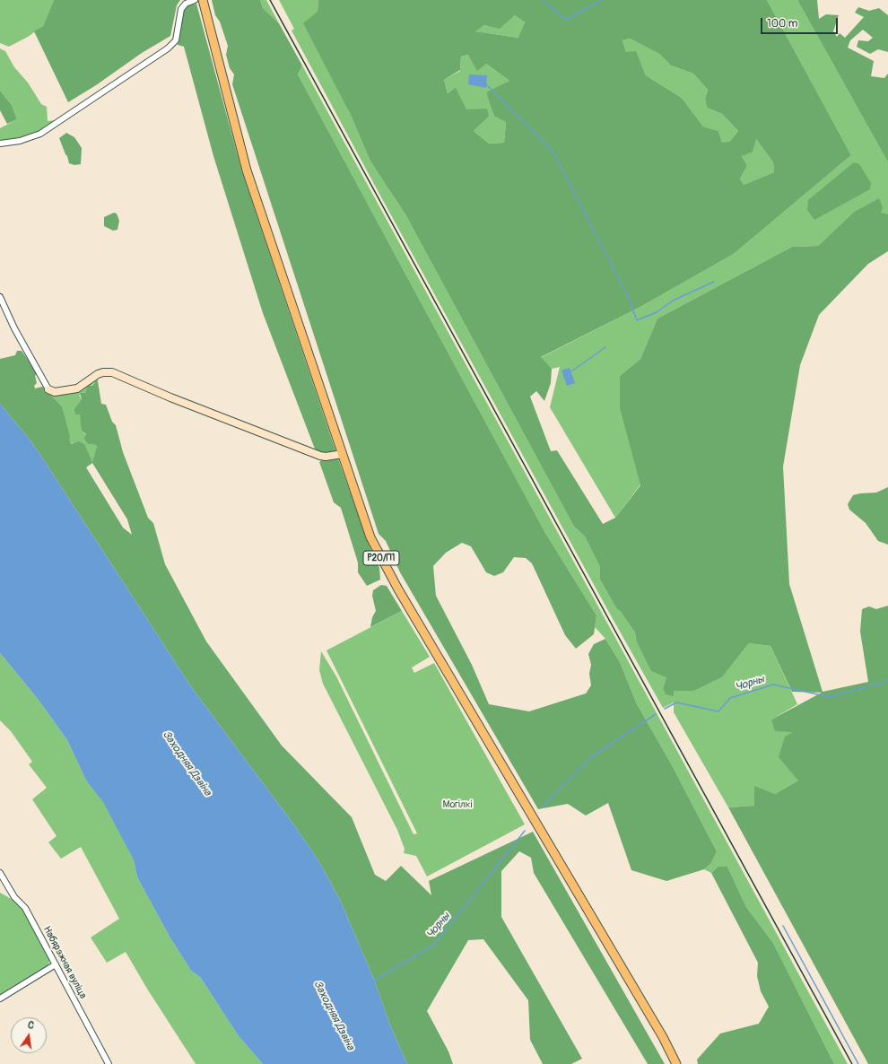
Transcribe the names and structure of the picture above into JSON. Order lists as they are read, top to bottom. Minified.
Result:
{"streets":{"main road":["Р20/П1"],"street":["Набярэжная вуліца"]},"water":["Чорны","Заходняя Дзвіна"],"parks":["Могілкі"],"scale_bar":"100 m","north":"top"}
